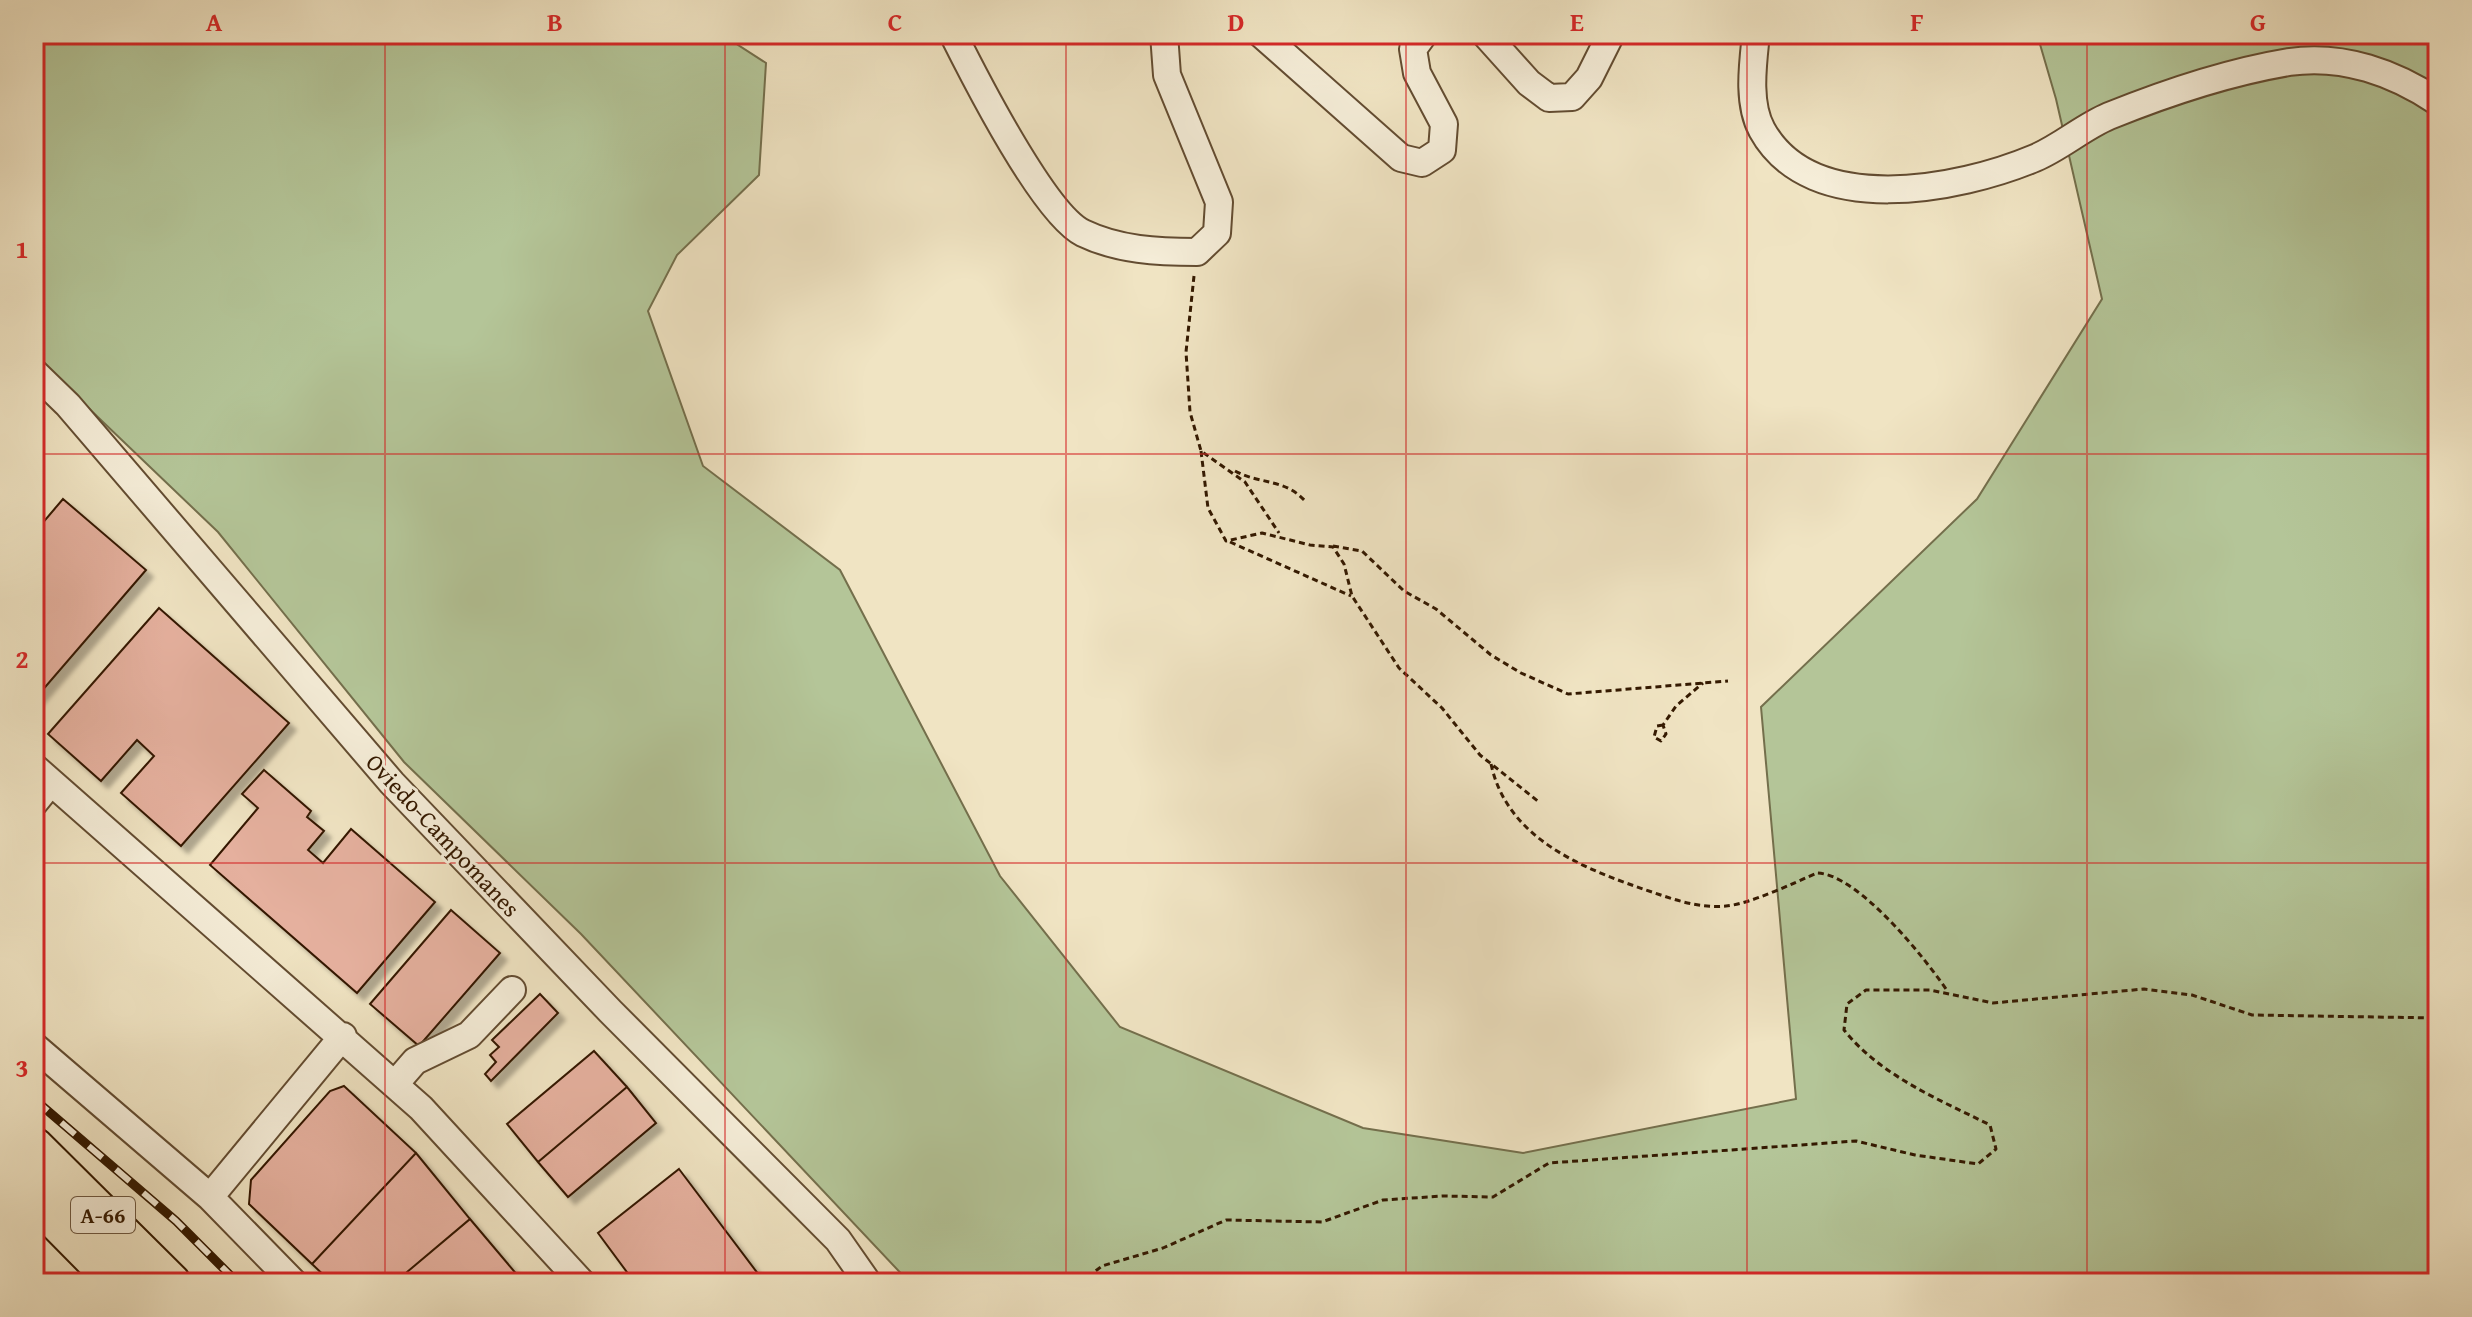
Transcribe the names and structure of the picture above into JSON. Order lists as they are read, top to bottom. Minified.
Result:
{"streets":{"highway":["A-66"],"street":["Oviedo-Campomanes"]},"grid":{"columns":["A","B","C","D","E","F","G"],"rows":["1","2","3"]}}
